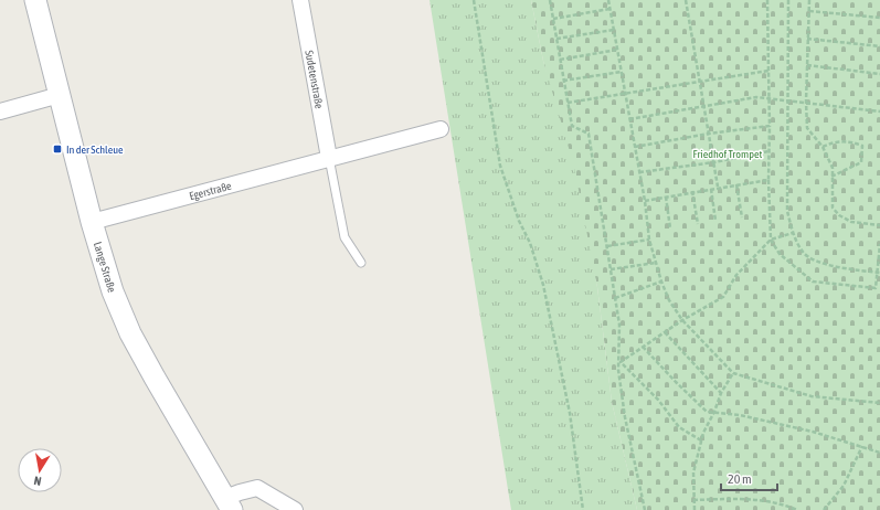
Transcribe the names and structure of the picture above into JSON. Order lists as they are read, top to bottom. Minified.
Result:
{"streets":{"street":["Sudetenstraße","Egerstraße","Lange Straße"]},"crossings":[["Sudetenstraße","Egerstraße"],["Egerstraße","Lange Straße"]],"parks":["Friedhof Trompet"],"places":{"transit":["In der Schleue"]},"scale_bar":"20 m","north":"bottom"}
